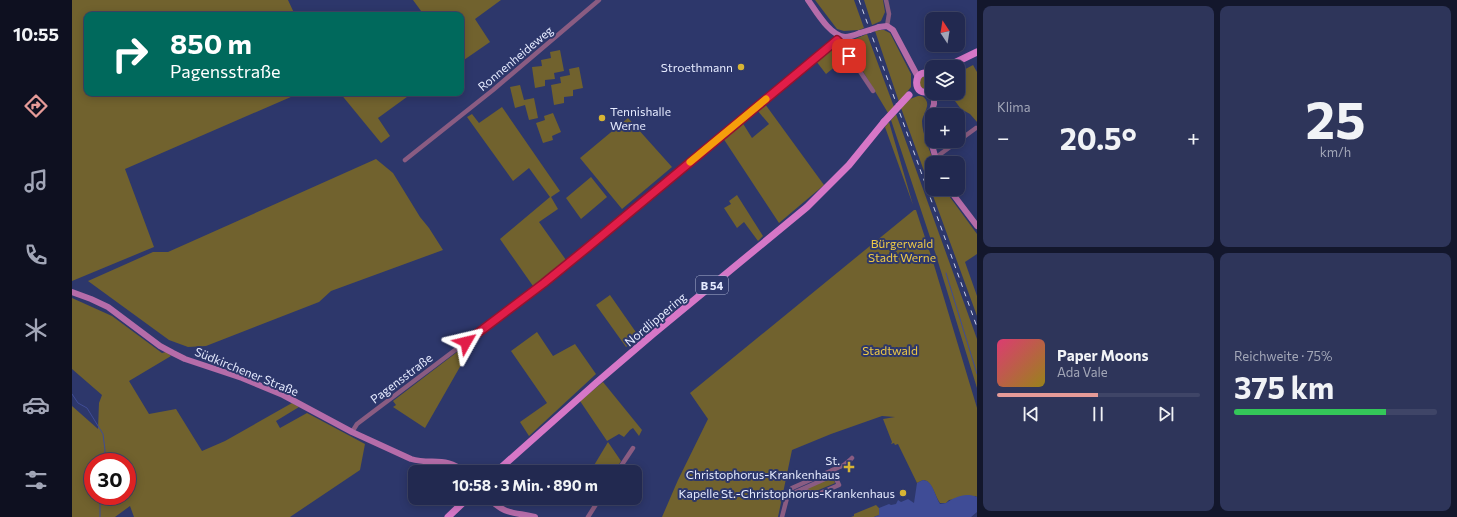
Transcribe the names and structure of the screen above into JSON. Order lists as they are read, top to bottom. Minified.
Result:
{"streets":{"main road":["B 54","Nordlippering"],"street":["Ronnenheideweg","Südkirchener Straße","Pagensstraße"]},"crossings":[["Südkirchener Straße","Pagensstraße"]],"parks":["Bürgerwald Stadt Werne","Stadtwald"],"places":{"other":["Stroethmann","Tennishalle Werne","Kapelle St.-Christophorus-Krankenhaus"],"health":["St. Christophorus-Krankenhaus"]},"north":"top","page":{"tabs":"10:55","tile":["Klima",["25","km/h"],["Reichweite · 75%","375 km"]],"map_buttons":["+","−"],"turn":["850 m","Pagensstraße"],"heat":["−","20.5°","+"],"song":["Paper Moons","Ada Vale"],"limit":"30","trip":"10:58 · 3 Min. · 890 m"}}
